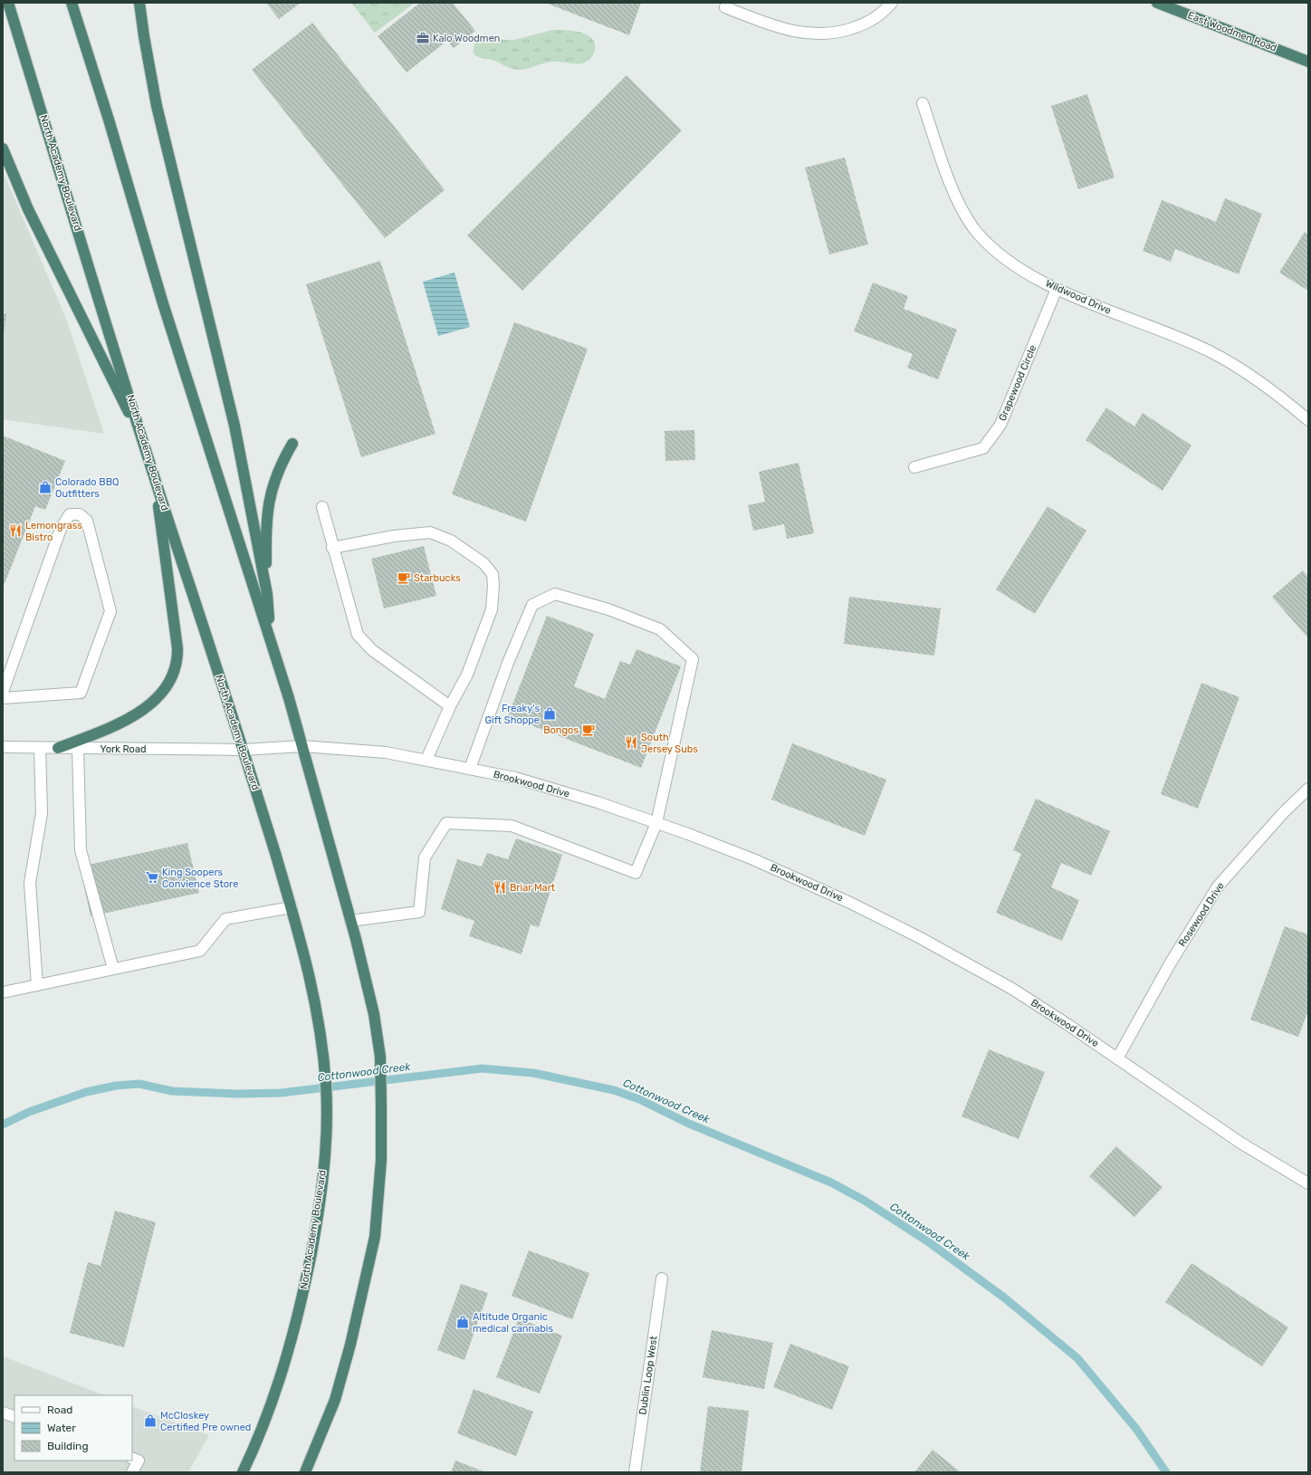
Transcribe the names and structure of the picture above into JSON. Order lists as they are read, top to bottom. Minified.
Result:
{"streets":{"highway":["East Woodmen Road","North Academy Boulevard"],"street":["Wildwood Drive","Grapewood Circle","York Road","Brookwood Drive","Rosewood Drive","Dublin Loop West"]},"crossings":[["North Academy Boulevard","York Road"],["North Academy Boulevard","Brookwood Drive"],["Wildwood Drive","Grapewood Circle"],["York Road","Brookwood Drive"],["Brookwood Drive","Rosewood Drive"]],"water":["Cottonwood Creek"],"places":{"office":["Kalo Woodmen"],"shop":["Colorado BBQ Outfitters","Freaky's Gift Shoppe","Altitude Organic medical cannabis","McCloskey Certified Pre owned"],"restaurant":["Lemongrass Bistro","South Jersey Subs","Briar Mart"],"cafe":["Starbucks","Bongos"],"supermarket":["King Soopers Convience Store"]},"legend":["Road","Water","Building"]}
